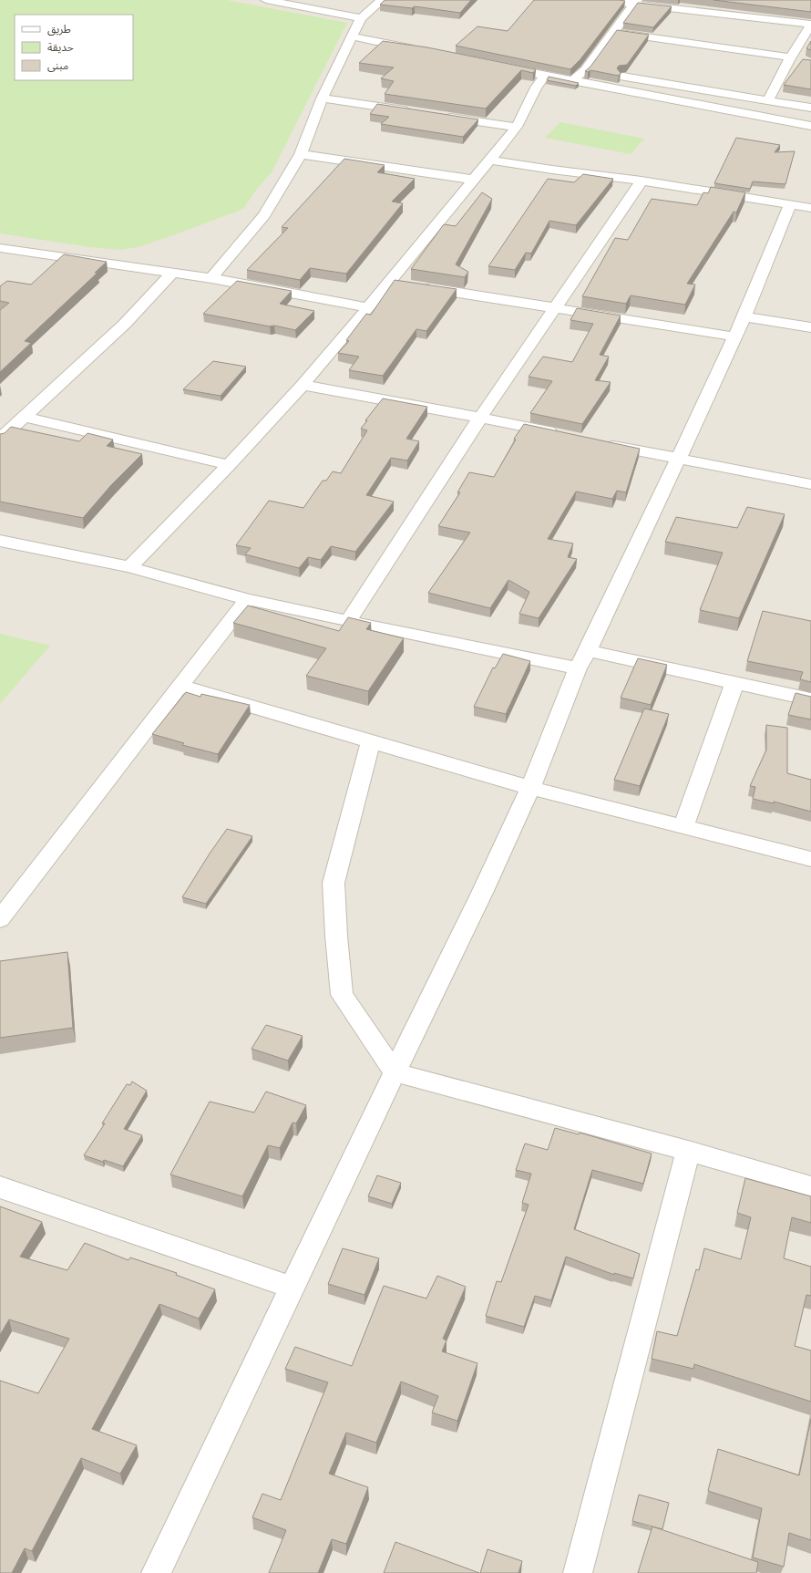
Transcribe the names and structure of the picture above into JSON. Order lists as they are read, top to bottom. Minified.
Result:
{"legend":["طريق","حديقة","مبنى"]}
